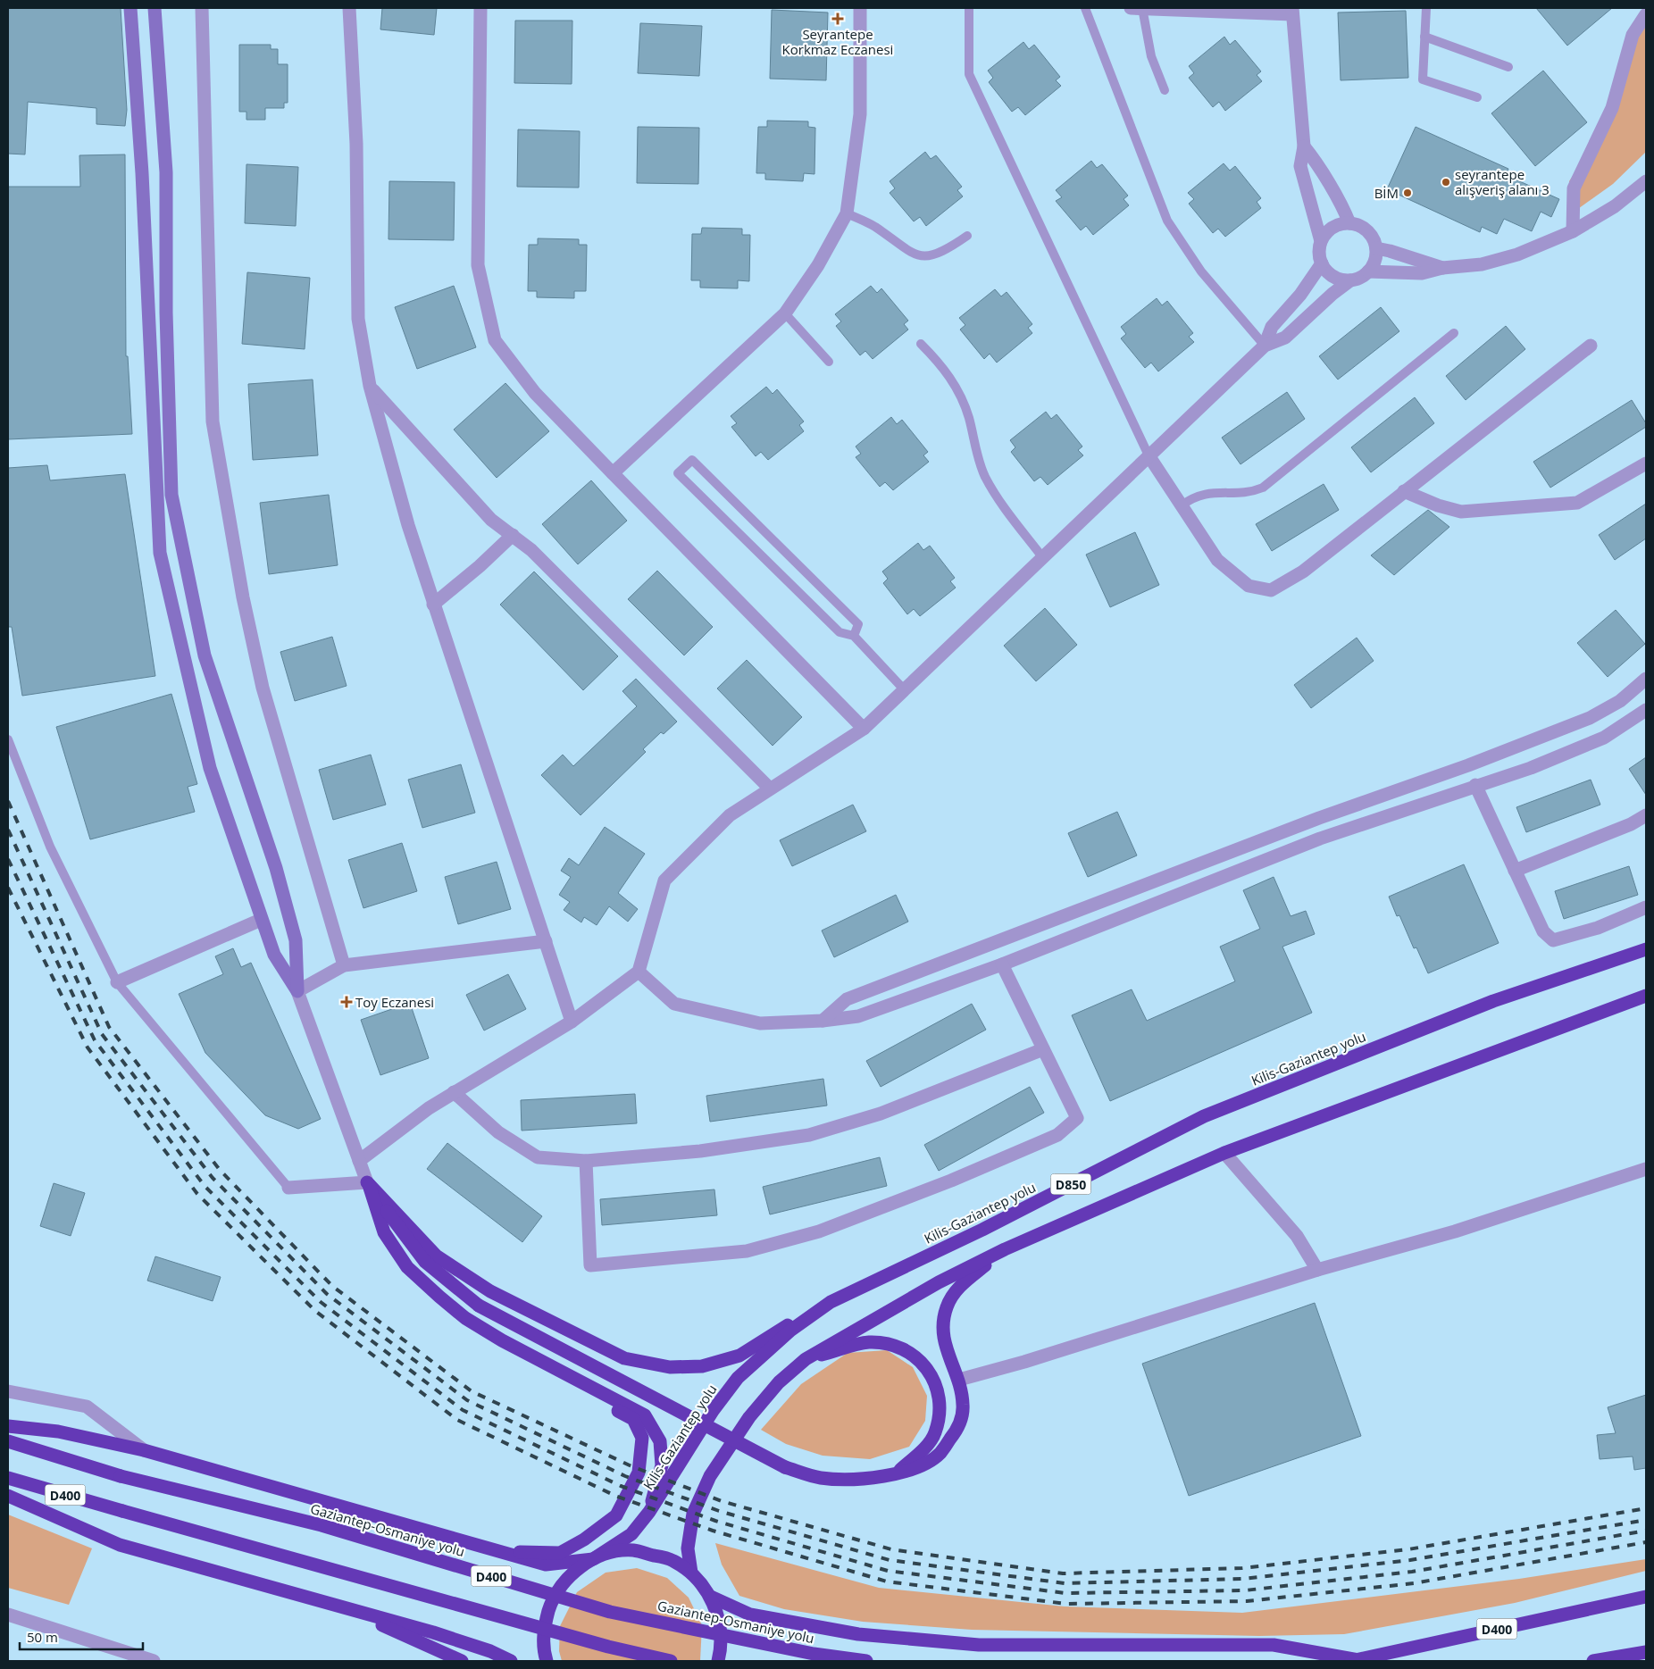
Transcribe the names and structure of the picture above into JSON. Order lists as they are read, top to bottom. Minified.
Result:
{"streets":{"highway":["Kilis-Gaziantep yolu","D850","D400","Gaziantep-Osmaniye yolu"]},"places":{"health":["Seyrantepe Korkmaz Eczanesi","Toy Eczanesi"],"other":["seyrantepe alışveriş alanı 3","BİM"]},"scale_bar":"50 m"}
